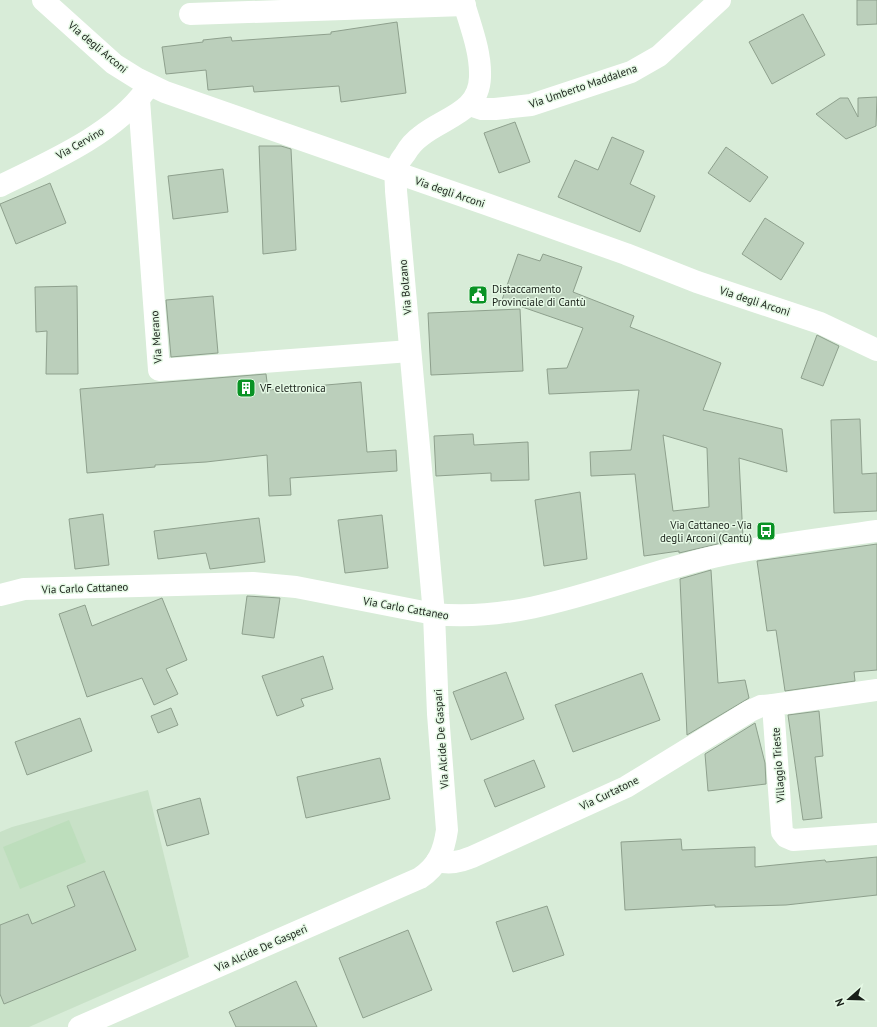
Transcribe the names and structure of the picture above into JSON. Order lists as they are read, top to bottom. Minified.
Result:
{"streets":{"street":["Via degli Arconi","Via Umberto Maddalena","Via Cervino","Via Bolzano","Via Merano","Via Carlo Cattaneo","Via Alcide De Gaspari","Villaggio Trieste","Via Curtatone","Via Alcide De Gasperi"]},"crossings":[["Via degli Arconi","Via Cervino"],["Via degli Arconi","Via Bolzano"],["Via degli Arconi","Via Merano"],["Via Umberto Maddalena","Via Bolzano"],["Via Cervino","Via Merano"],["Via Bolzano","Via Merano"],["Via Bolzano","Via Carlo Cattaneo"],["Via Bolzano","Via Alcide De Gaspari"],["Via Carlo Cattaneo","Via Alcide De Gaspari"],["Via Alcide De Gaspari","Via Curtatone"],["Via Alcide De Gaspari","Via Alcide De Gasperi"],["Villaggio Trieste","Via Curtatone"],["Via Curtatone","Via Alcide De Gasperi"]],"places":{"public building":["Distaccamento Provinciale di Cantù"],"building":["VF elettronica"],"bus stop":["Via Cattaneo - Via degli Arconi (Cantù)"]},"north":"left"}
